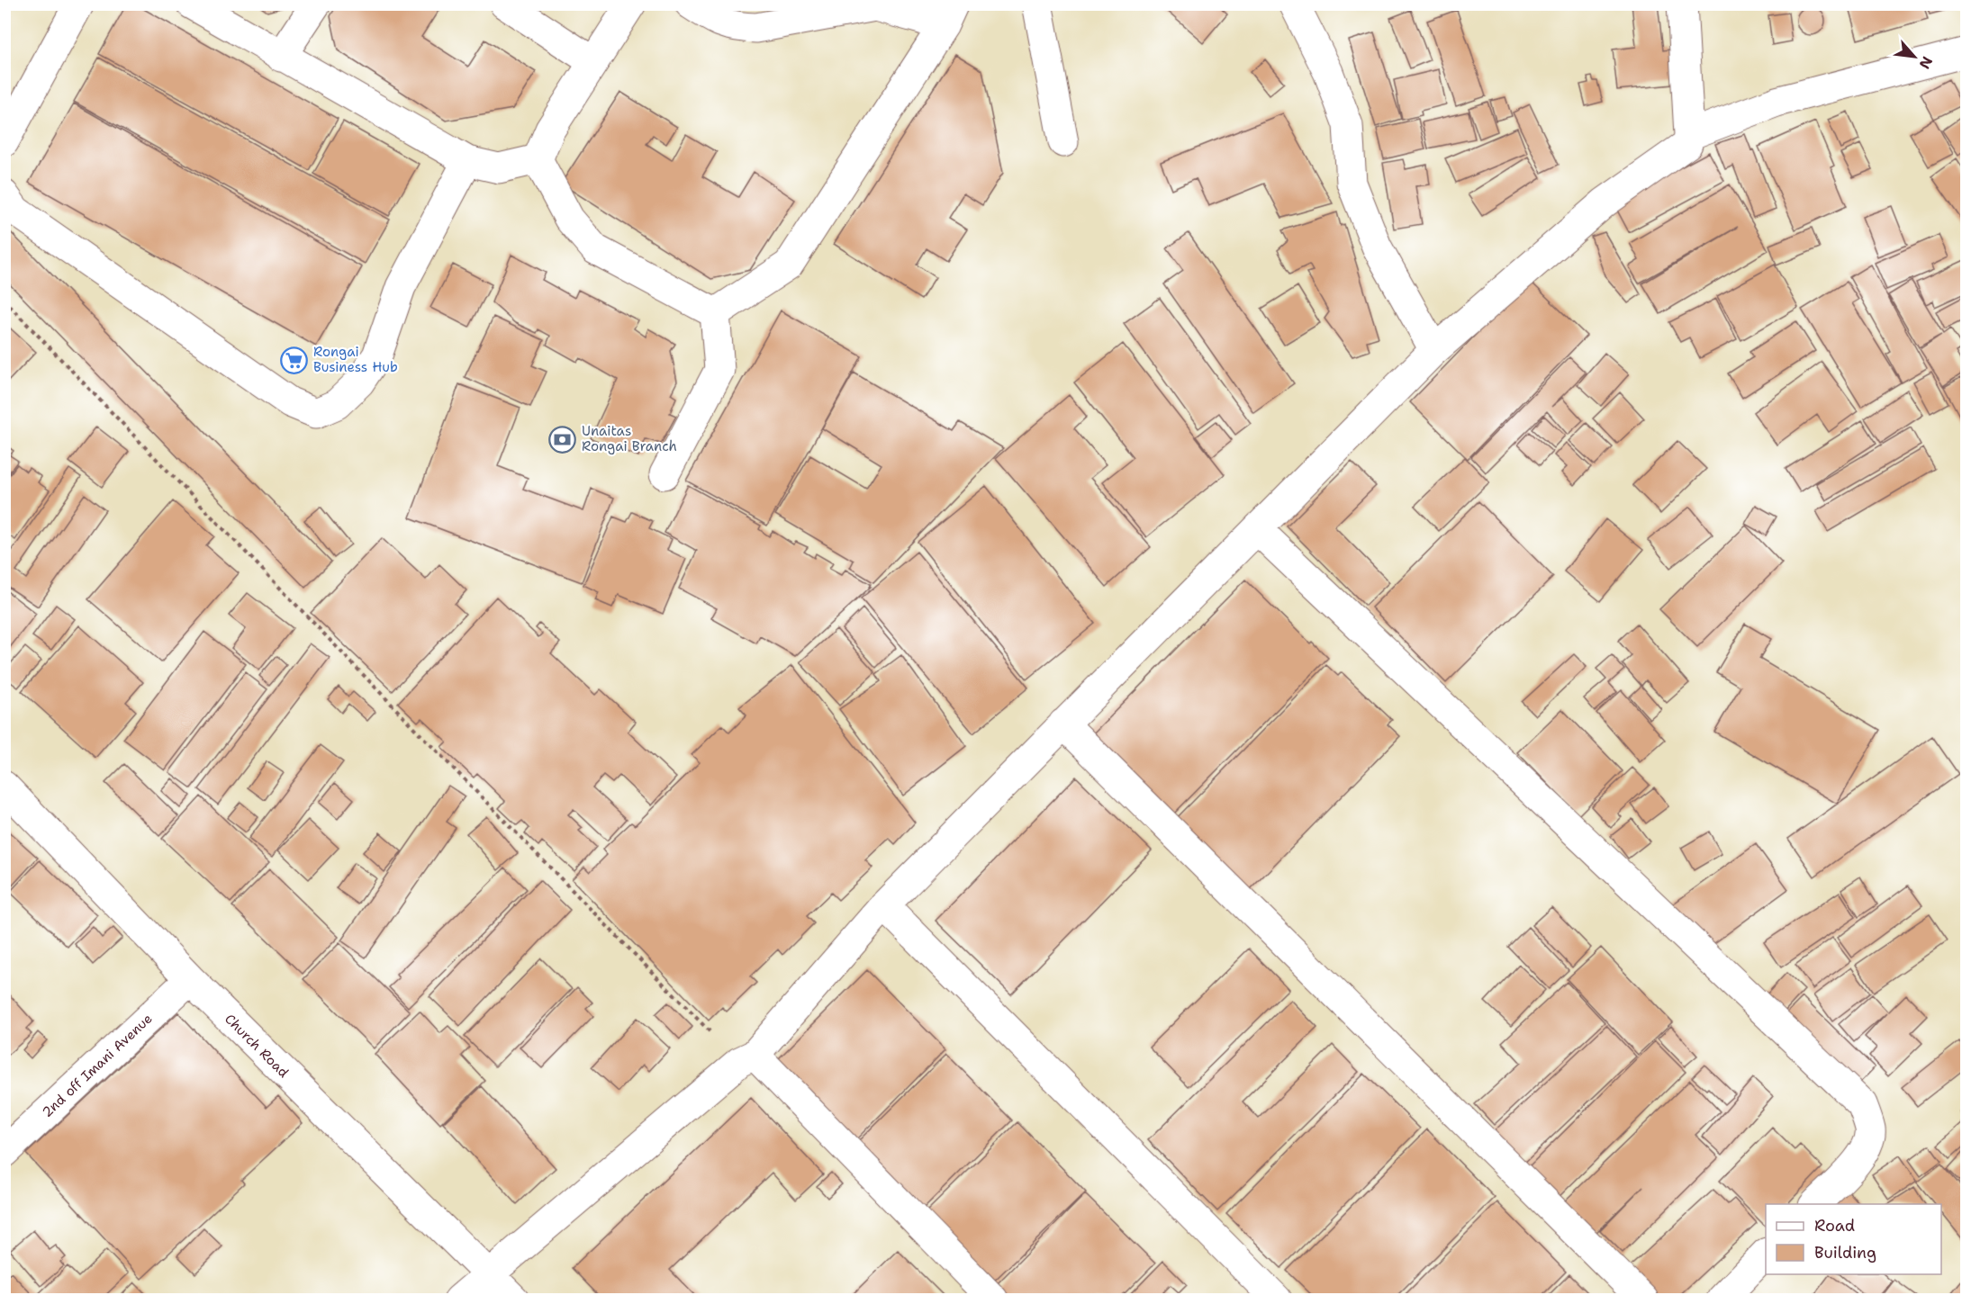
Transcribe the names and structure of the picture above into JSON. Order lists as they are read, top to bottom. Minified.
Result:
{"streets":{"street":["Church Road","2nd off Imani Avenue"]},"crossings":[["Church Road","2nd off Imani Avenue"]],"places":{"supermarket":["Rongai Business Hub"],"bank":["Unaitas Rongai Branch"]},"legend":["Road","Building"],"north":"bottom right"}
